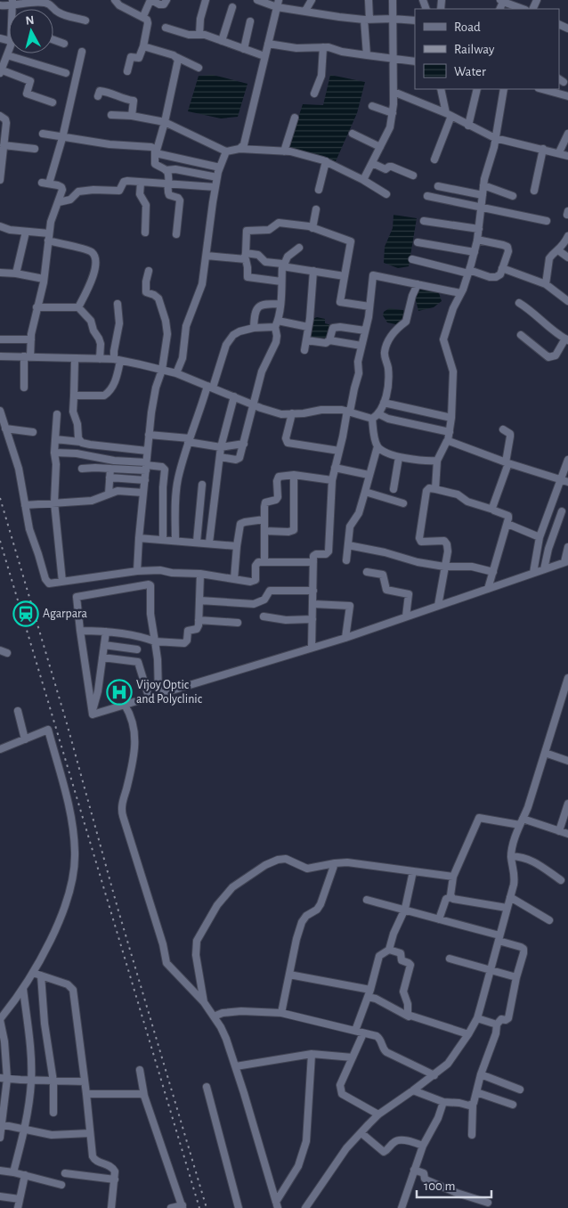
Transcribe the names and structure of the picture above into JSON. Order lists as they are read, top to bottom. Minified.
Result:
{"places":{"station":["Agarpara"],"hospital":["Vijoy Optic and Polyclinic"]},"legend":["Road","Railway","Water"],"scale_bar":"100 m","north":"top"}
